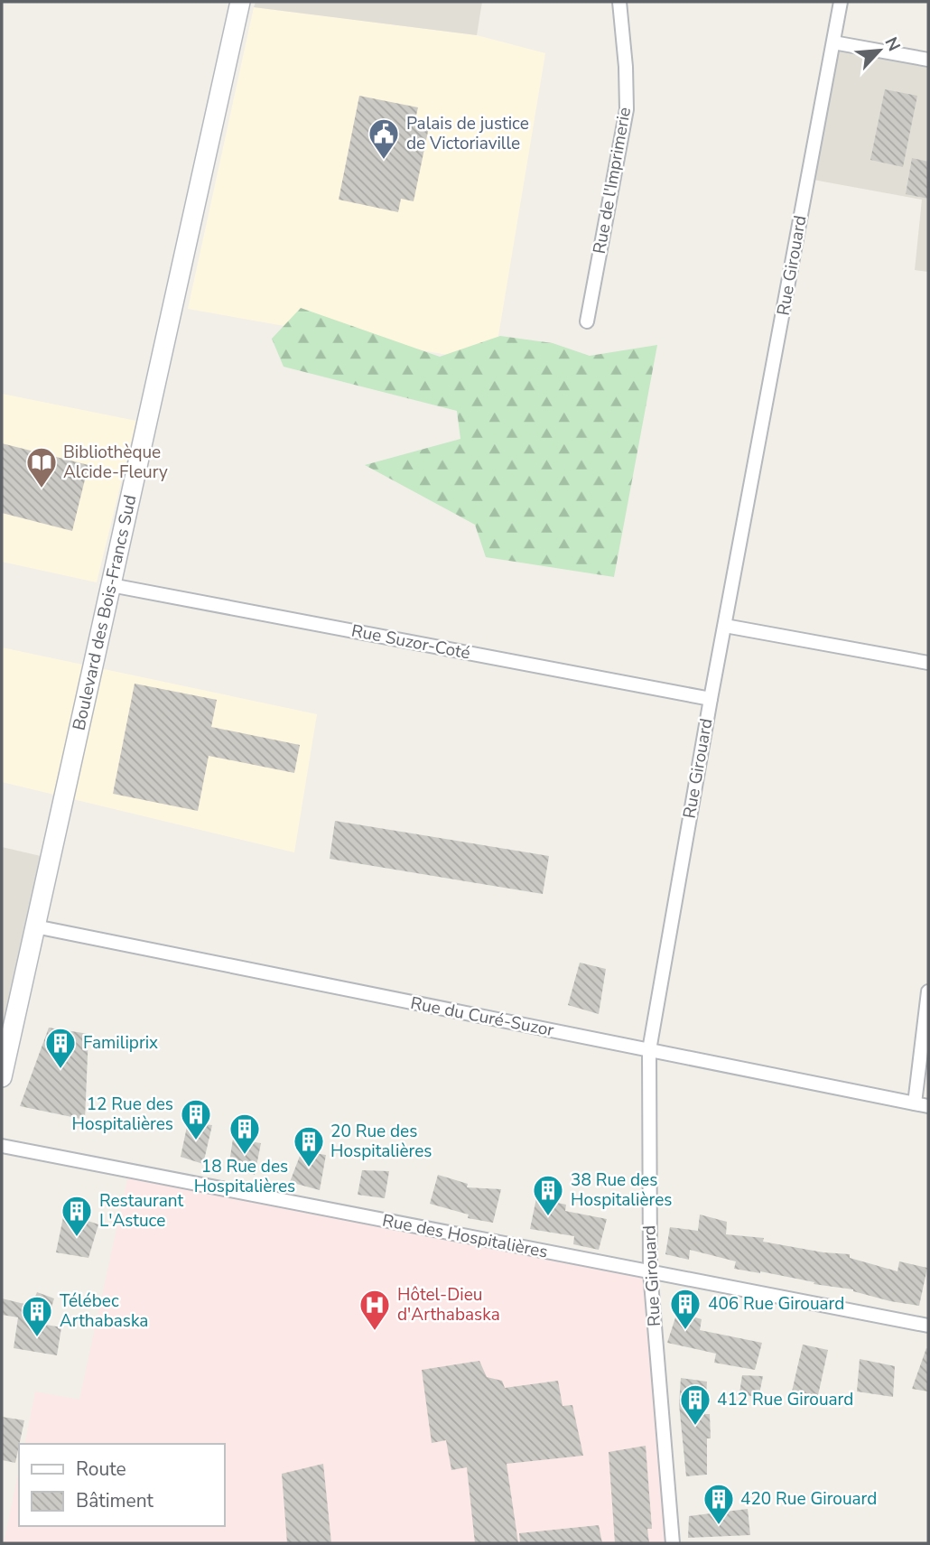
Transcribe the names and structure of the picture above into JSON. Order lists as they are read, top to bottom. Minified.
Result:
{"streets":{"street":["Rue de l'Imprimerie","Rue Girouard","Boulevard des Bois-Francs Sud","Rue Suzor-Coté","Rue du Curé-Suzor","Rue des Hospitalières"]},"crossings":[["Rue Girouard","Rue Suzor-Coté"],["Rue Girouard","Rue du Curé-Suzor"],["Rue Girouard","Rue des Hospitalières"],["Boulevard des Bois-Francs Sud","Rue Suzor-Coté"],["Boulevard des Bois-Francs Sud","Rue du Curé-Suzor"]],"places":{"public building":["Palais de justice de Victoriaville"],"library":["Bibliothèque Alcide-Fleury"],"building":["Familiprix","12 Rue des Hospitalières","18 Rue des Hospitalières","20 Rue des Hospitalières","38 Rue des Hospitalières","Restaurant L'Astuce","406 Rue Girouard","Télébec Arthabaska","412 Rue Girouard","420 Rue Girouard"],"hospital":["Hôtel-Dieu d'Arthabaska"]},"legend":["Route","Bâtiment"],"north":"top right"}
